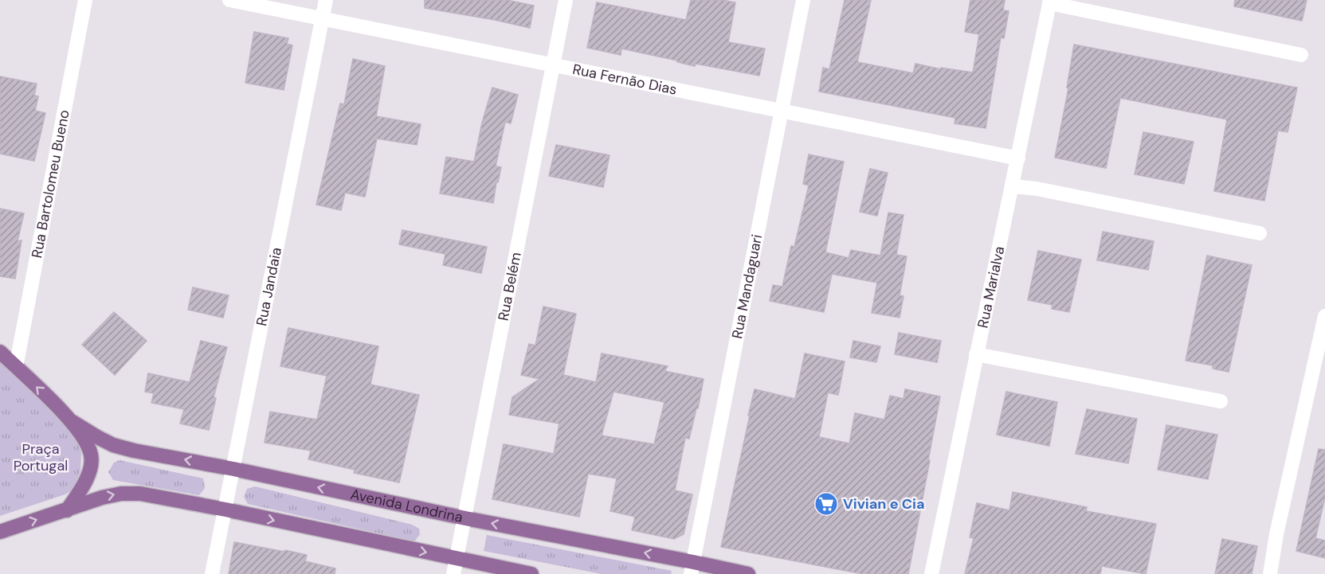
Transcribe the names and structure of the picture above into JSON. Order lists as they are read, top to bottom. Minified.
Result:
{"streets":{"main road":["Avenida Londrina"],"street":["Rua Fernão Dias","Rua Bartolomeu Bueno","Rua Mandaguari","Rua Jandaia","Rua Belém","Rua Marialva"]},"crossings":[["Rua Fernão Dias","Rua Mandaguari"],["Rua Fernão Dias","Rua Jandaia"],["Rua Fernão Dias","Rua Belém"],["Rua Fernão Dias","Rua Marialva"],["Rua Mandaguari","Avenida Londrina"],["Rua Jandaia","Avenida Londrina"],["Rua Belém","Avenida Londrina"]],"parks":["Praça Portugal"],"places":{"supermarket":["Vivian e Cia"]}}
